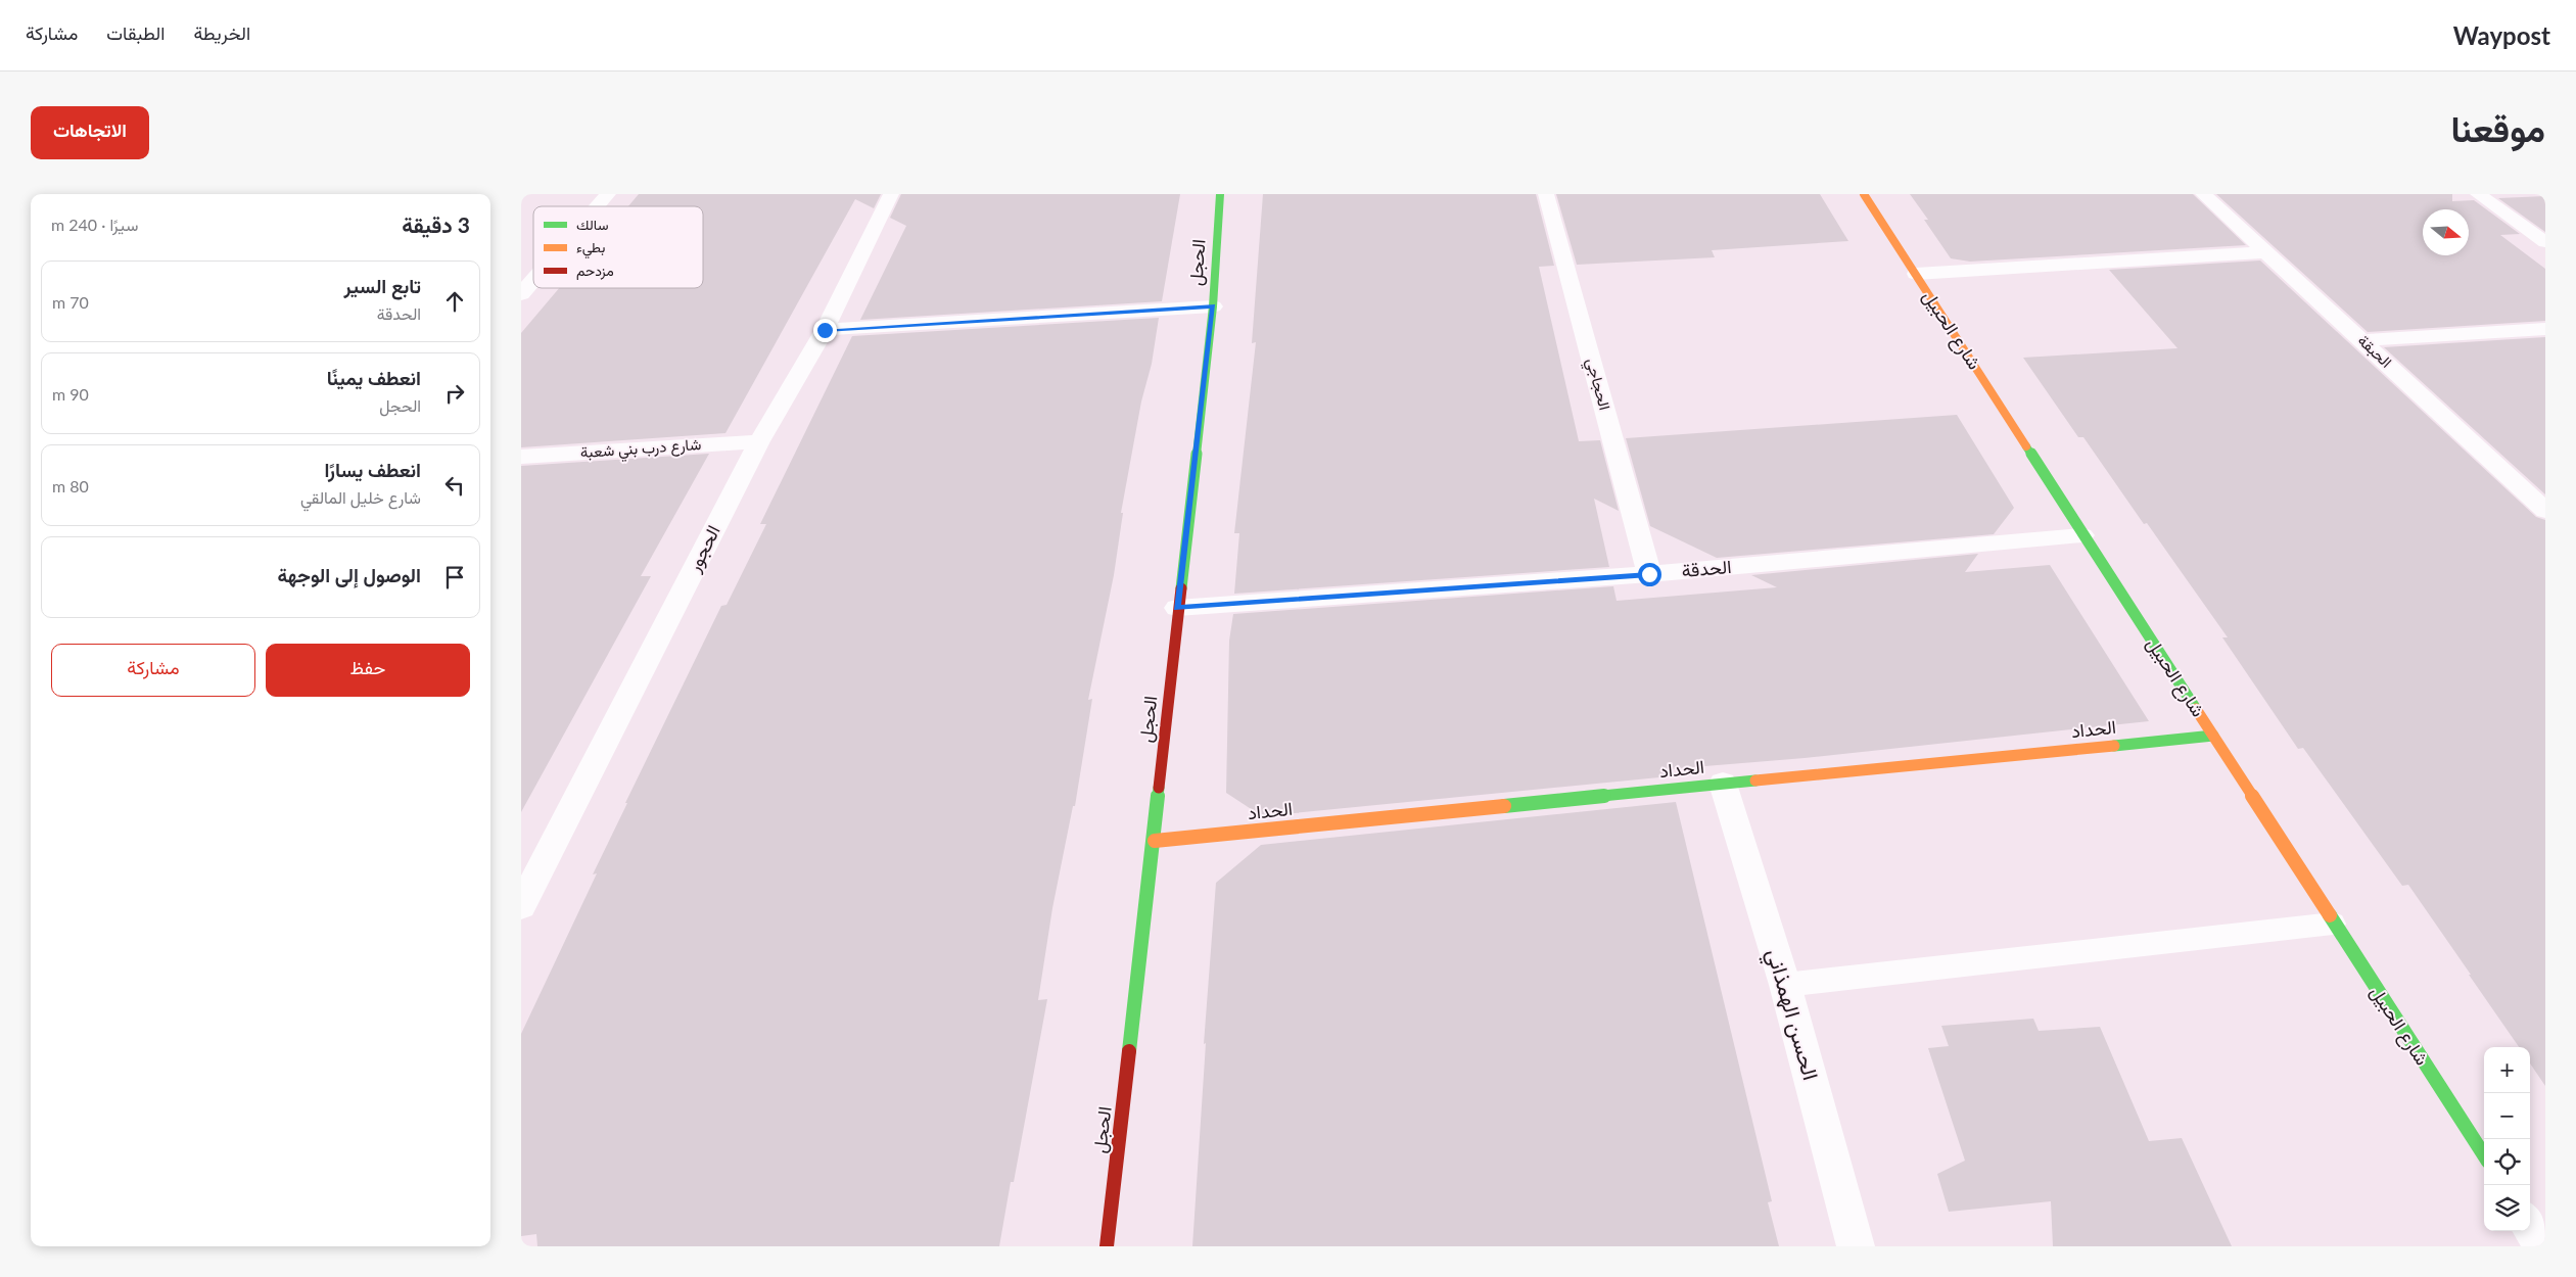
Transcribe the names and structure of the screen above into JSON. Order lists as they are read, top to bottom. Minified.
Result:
{"streets":{"street":["الحجل","شارع الحبيل","الحبقة","الحجاجي","شارع درب بني شعبة","الحجور","الحدقة","الحداد","الحسن الهمذاني"]},"crossings":[["الحجل","الحدقة"],["الحجل","الحداد"],["شارع الحبيل","الحدقة"],["شارع الحبيل","الحداد"],["الحجاجي","الحدقة"],["شارع درب بني شعبة","الحجور"],["الحداد","الحسن الهمذاني"]],"legend":["سالك","بطيء","مزدحم"],"north":"right","page":{"header":"Waypost","nav":["الخريطة","الطبقات","مشاركة"],"title":"موقعنا","buttons":["الاتجاهات",["حفظ","مشاركة"]],"heading":["3 دقيقة","سيرًا · 240 m"],"list":[["تابع السير","الحدقة","70 m"],["انعطف يمينًا","الحجل","90 m"],["انعطف يسارًا","شارع خليل المالقي","80 m"],"الوصول إلى الوجهة"],"map_buttons":["+","−"]}}
